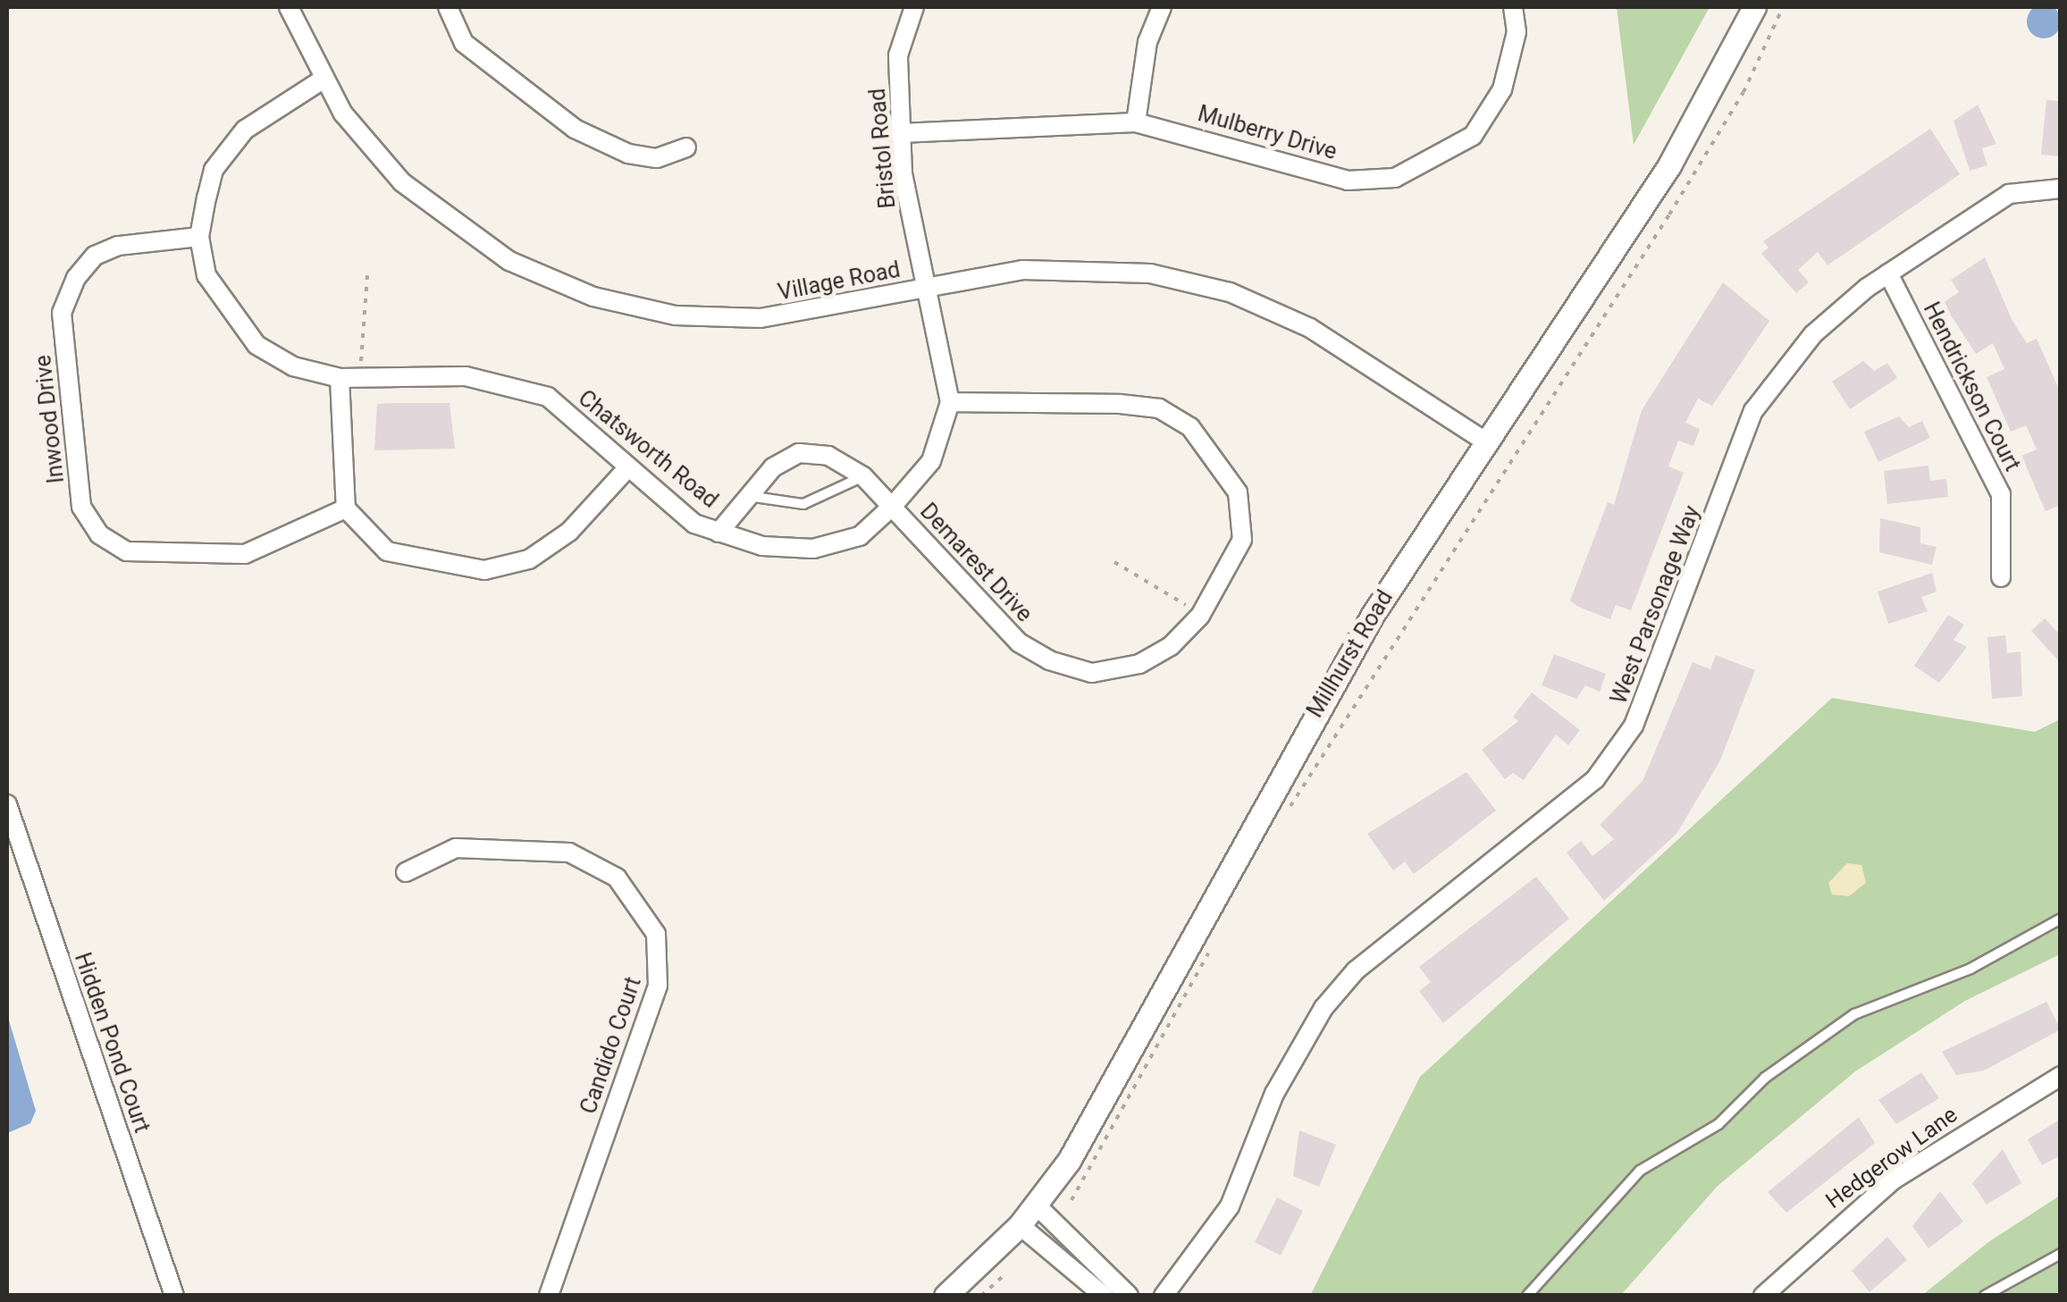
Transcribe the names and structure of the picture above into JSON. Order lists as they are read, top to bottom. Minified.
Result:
{"streets":{"street":["Mulberry Drive","Bristol Road","Village Road","Hendrickson Court","Inwood Drive","Chatsworth Road","Demarest Drive","West Parsonage Way","Millhurst Road","Hidden Pond Court","Candido Court","Hedgerow Lane"]},"crossings":[["Mulberry Drive","Bristol Road"],["Bristol Road","Village Road"],["Bristol Road","Chatsworth Road"],["Village Road","Chatsworth Road"],["Village Road","Millhurst Road"],["Hendrickson Court","West Parsonage Way"],["Inwood Drive","Chatsworth Road"],["Chatsworth Road","Demarest Drive"]]}
